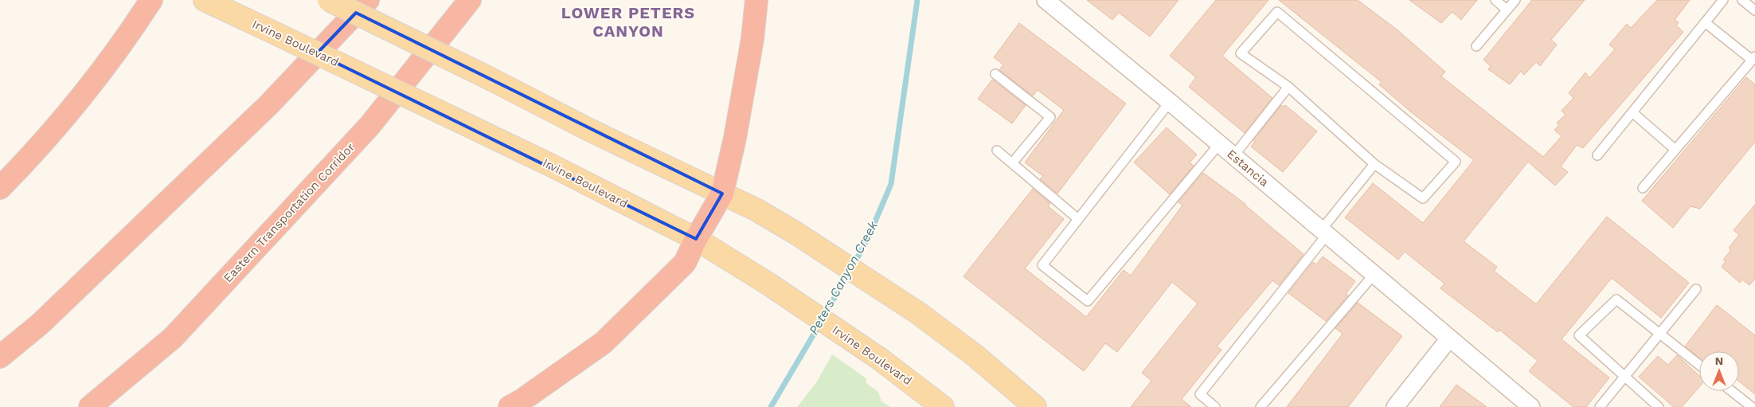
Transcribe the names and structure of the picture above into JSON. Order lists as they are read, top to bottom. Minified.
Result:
{"streets":{"highway":["Eastern Transportation Corridor"],"main road":["Irvine Boulevard"],"street":["Estancia"]},"districts":["LOWER PETERS CANYON"],"water":["Peters Canyon Creek"],"north":"top"}
